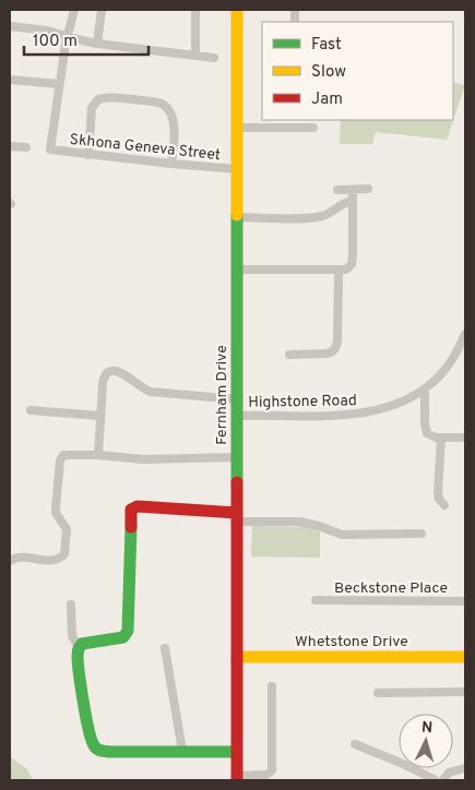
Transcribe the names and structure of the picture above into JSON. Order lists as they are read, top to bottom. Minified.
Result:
{"streets":{"street":["Skhona Geneva Street","Fernham Drive","Highstone Road","Beckstone Place","Whetstone Drive"]},"crossings":[["Skhona Geneva Street","Fernham Drive"],["Fernham Drive","Highstone Road"],["Fernham Drive","Whetstone Drive"]],"legend":["Fast","Slow","Jam"],"scale_bar":"100 m","north":"top"}
